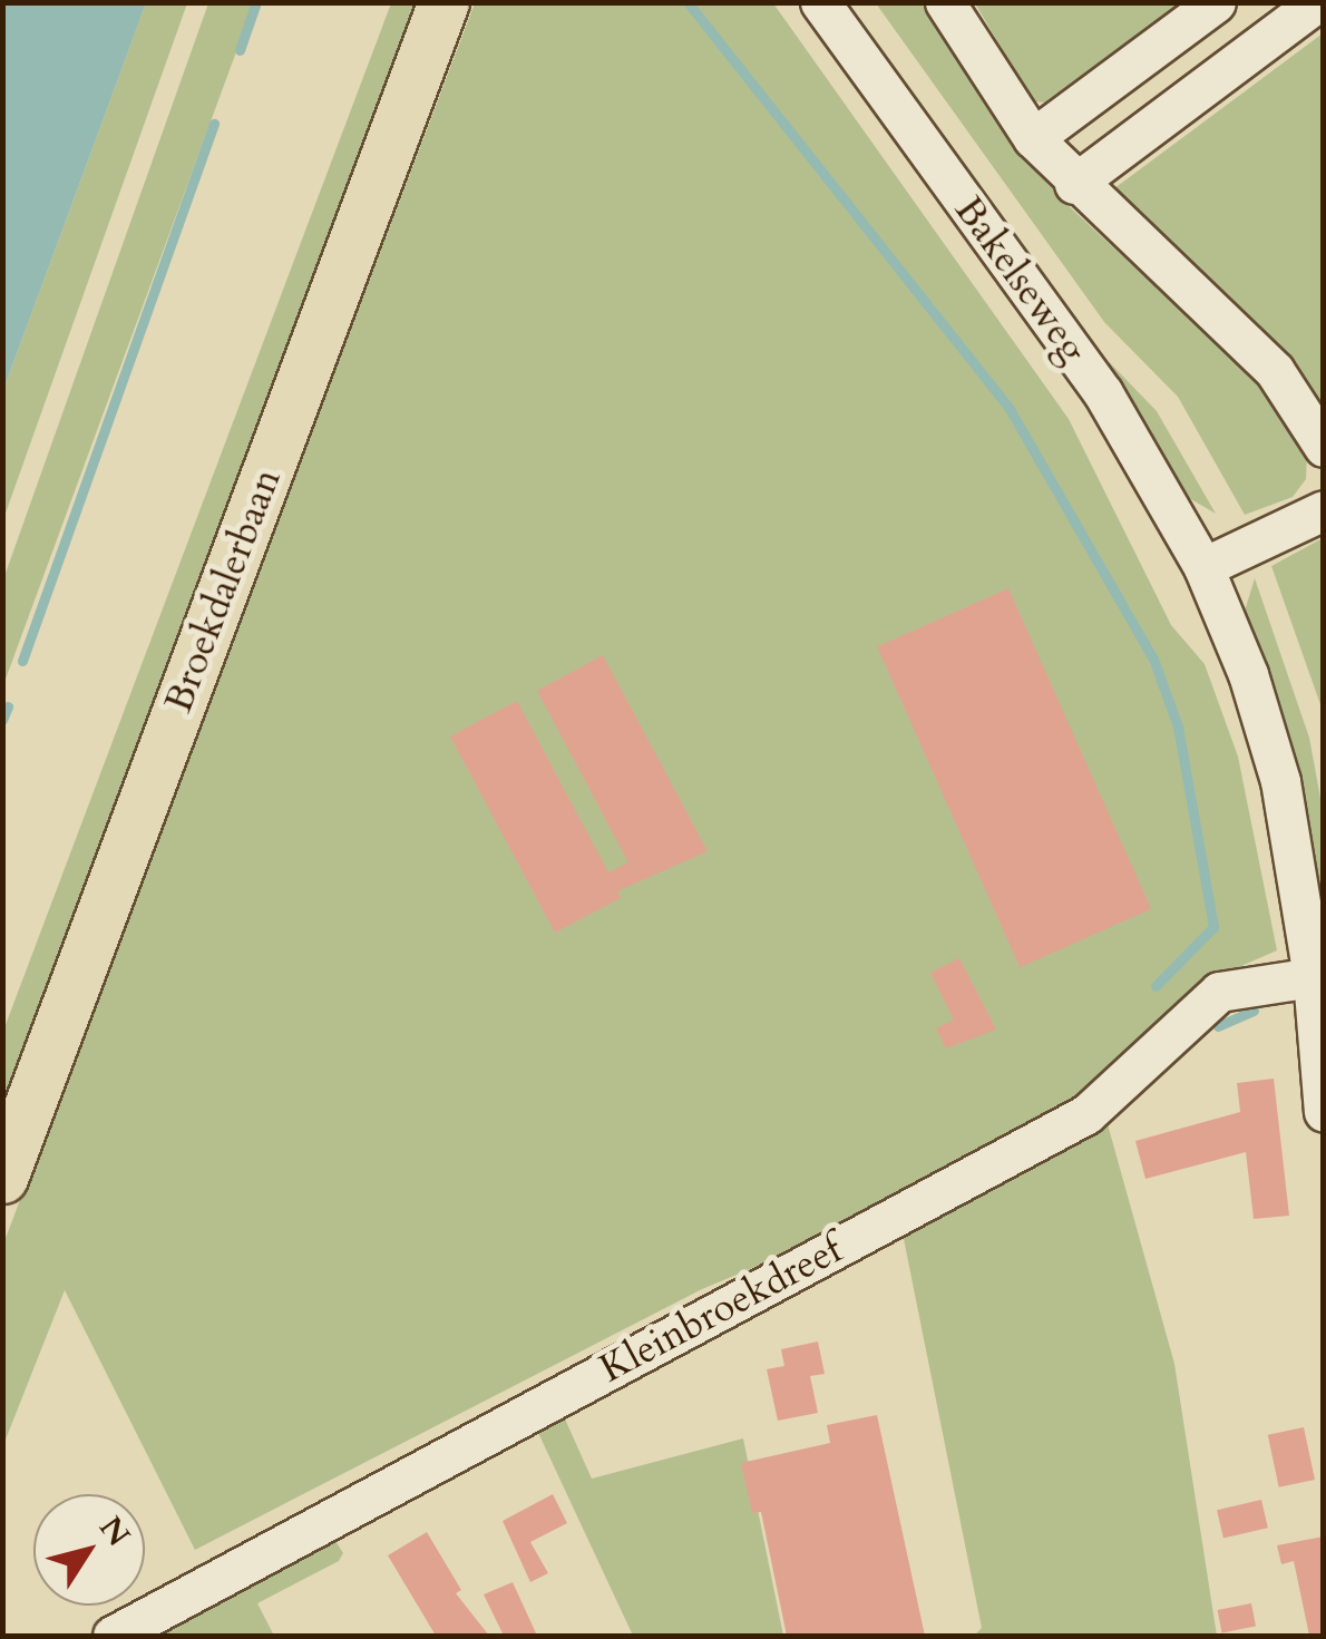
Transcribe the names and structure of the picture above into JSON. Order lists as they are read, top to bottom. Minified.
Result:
{"streets":{"main road":["Broekdalerbaan"],"street":["Bakelseweg","Kleinbroekdreef"]},"crossings":[["Bakelseweg","Kleinbroekdreef"]],"north":"top right"}
